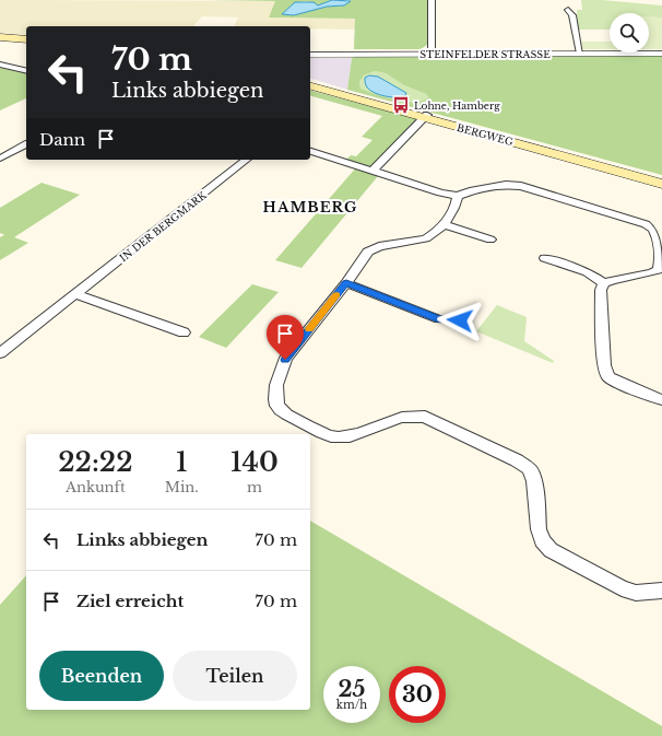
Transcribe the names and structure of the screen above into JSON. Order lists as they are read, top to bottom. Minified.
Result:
{"streets":{"main road":["BERGWEG"],"street":["STEINFELDER STRASSE","IN DER BERGMARK"]},"districts":["HAMBERG"],"places":{"bus stop":["Lohne, Hamberg"]},"page":{"turn":["70 m","Links abbiegen"],"then":"Dann","eta":["22:22","Ankunft","1","Min.","140","m"],"list":[{"name":"Links abbiegen","value":"70 m"},{"name":"Ziel erreicht","value":"70 m"}],"buttons":["Beenden","Teilen"],"speed":"25 km/h","limit":"30"}}
